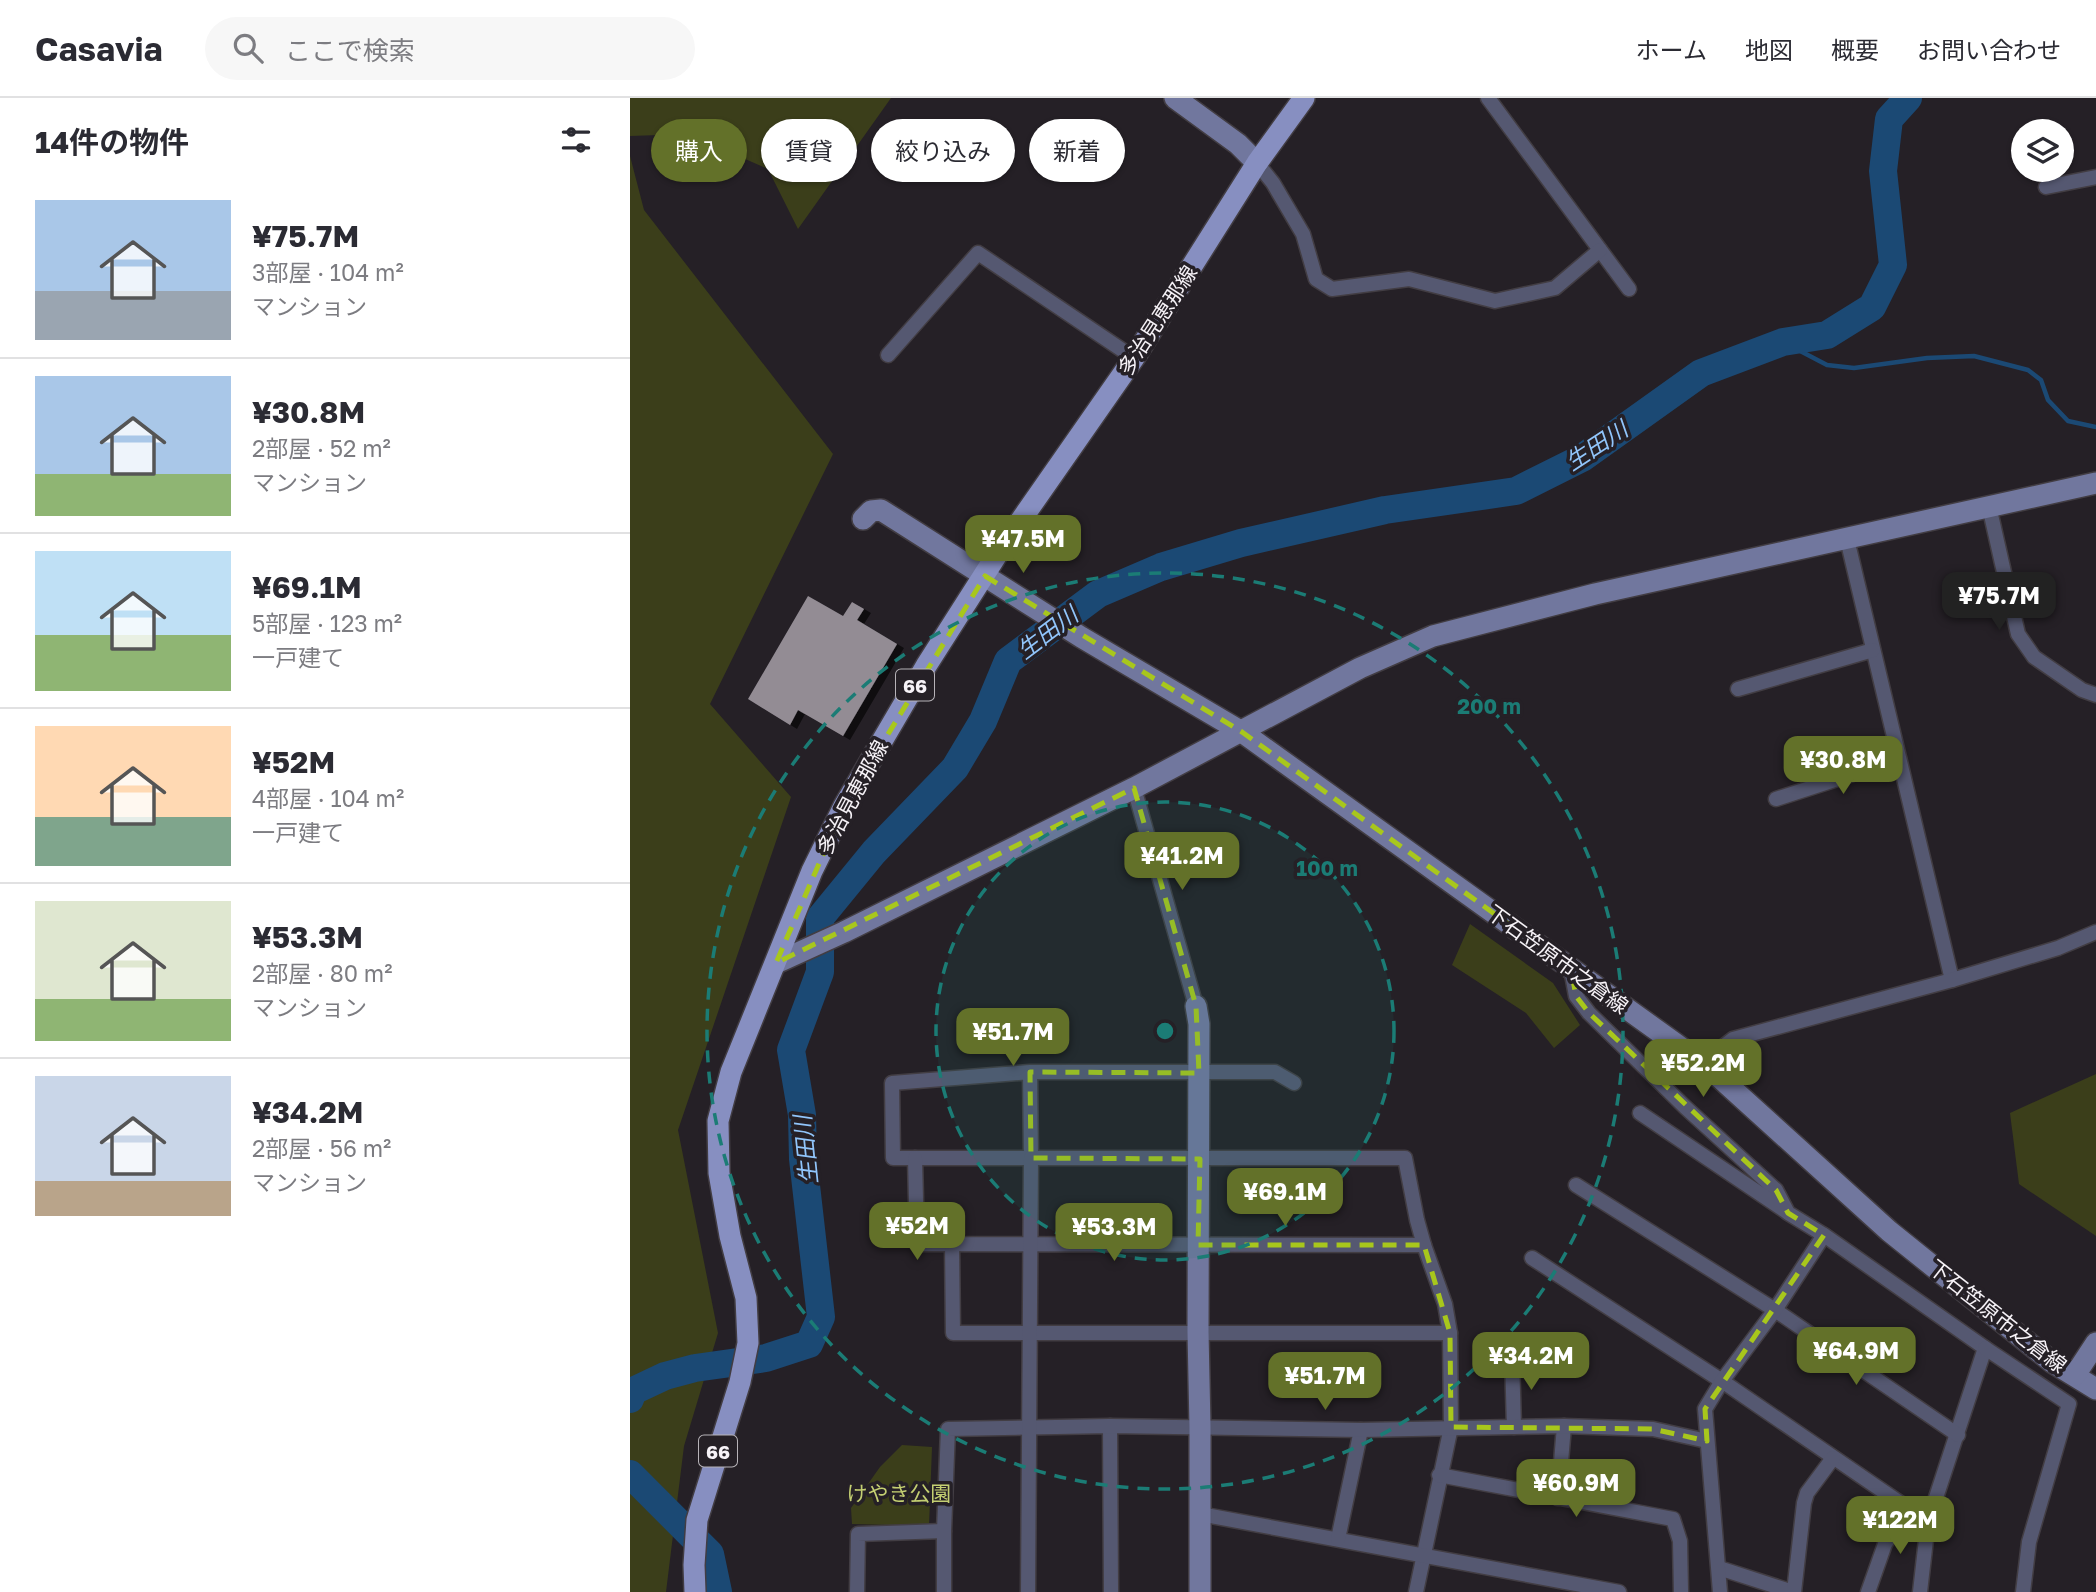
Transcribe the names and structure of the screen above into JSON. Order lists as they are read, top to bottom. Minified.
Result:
{"streets":{"main road":["多治見恵那線","66"],"street":["下石笠原市之倉線"]},"crossings":[["多治見恵那線","下石笠原市之倉線"]],"water":["生田川"],"parks":["けやき公園"],"page":{"header":"Casavia","search":"ここで検索","nav":["ホーム","地図","概要","お問い合わせ"],"heading":"14件の物件","chip":["購入","賃貸","絞り込み","新着"],"list":[{"name":"¥75.7M","note":"3部屋 · 104 m² · マンション"},{"name":"¥30.8M","note":"2部屋 · 52 m² · マンション"},{"name":"¥69.1M","note":"5部屋 · 123 m² · 一戸建て"},{"name":"¥52M","note":"4部屋 · 104 m² · 一戸建て"},{"name":"¥53.3M","note":"2部屋 · 80 m² · マンション"},{"name":"¥34.2M","note":"2部屋 · 56 m² · マンション"}],"price":["¥47.5M","¥75.7M","¥30.8M","¥41.2M","¥51.7M","¥52.2M","¥69.1M","¥52M","¥53.3M","¥64.9M","¥34.2M","¥51.7M","¥60.9M","¥122M"]},"rings":["200 m","100 m"]}
